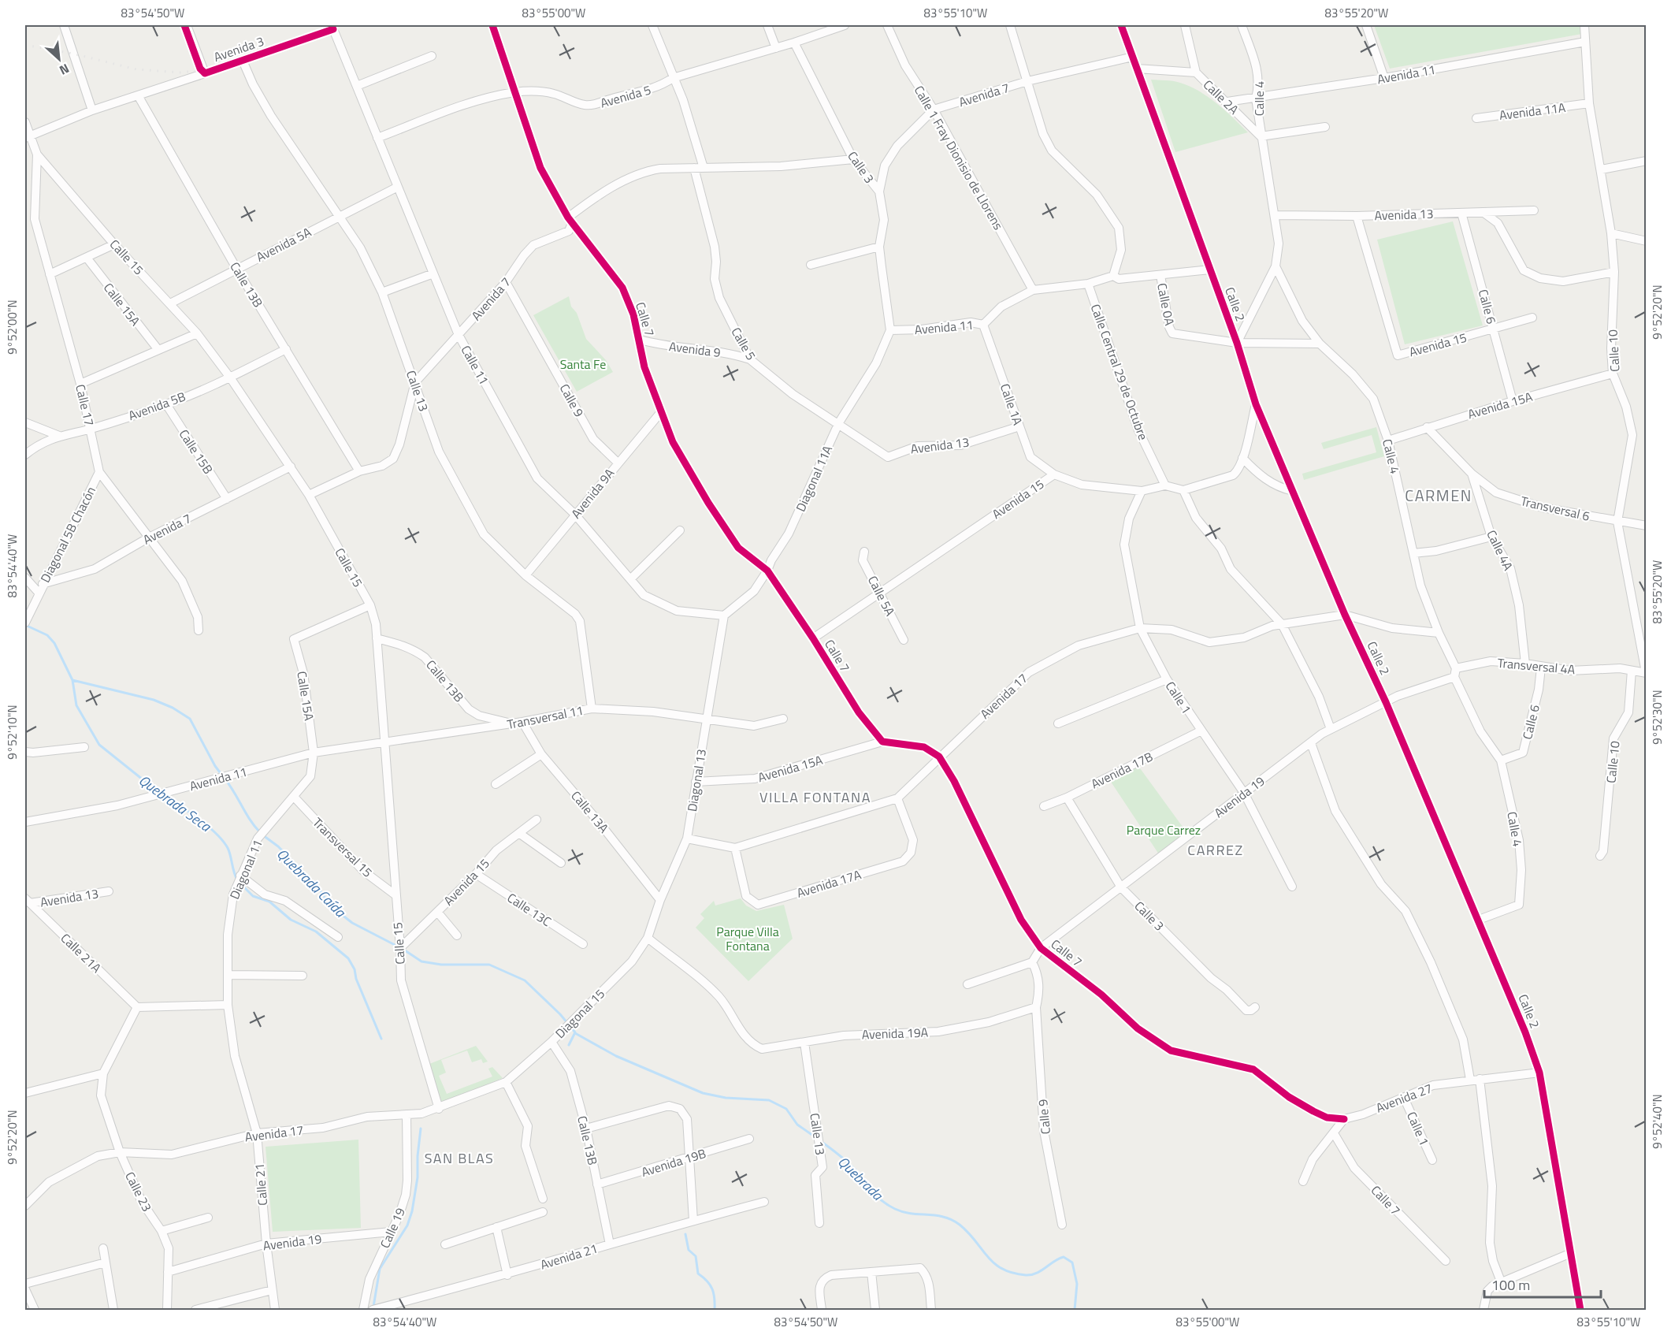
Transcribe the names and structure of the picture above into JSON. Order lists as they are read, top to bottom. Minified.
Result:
{"streets":{"street":["Avenida 3","Avenida 11","Avenida 7","Avenida 5","Calle 2A","Calle 4","Avenida 11A","Calle 1 Fray Dionisio de Llorens","Calle 3","Avenida 13","Avenida 5A","Calle 15","Calle 13B","Calle 15A","Calle 0A","Calle 2","Calle 6","Calle 7","Calle 5","Avenida 15","Avenida 9","Calle 10","Calle 11","Calle Central 29 de Octubre","Calle 13","Calle 9","Calle 1A","Calle 17","Avenida 15A","Avenida 5B","Calle 15B","Diagonal 11A","Avenida 9A","Transversal 6","Diagonal 5B Chacón","Calle 4A","Calle 5A","Transversal 4A","Avenida 17","Calle 1","Transversal 11","Avenida 17B","Diagonal 13","Avenida 19","Calle 13A","Transversal 15","Diagonal 11","Avenida 17A","Calle 13C","Calle 21A","Diagonal 15","Avenida 19A","Avenida 27","Avenida 19B","Calle 21","Calle 23","Calle 19","Avenida 21"]},"crossings":[["Avenida 3","Calle 15"],["Avenida 3","Calle 13B"],["Avenida 11","Calle 2A"],["Avenida 11","Calle 4"],["Avenida 11","Calle 1 Fray Dionisio de Llorens"],["Avenida 11","Calle 3"],["Avenida 11","Calle 15"],["Avenida 11","Calle 15A"],["Avenida 11","Calle 0A"],["Avenida 11","Calle 2"],["Avenida 11","Calle 10"],["Avenida 11","Calle Central 29 de Octubre"],["Avenida 11","Calle 1A"],["Avenida 11","Diagonal 11A"],["Avenida 11","Transversal 11"],["Avenida 11","Diagonal 11"],["Avenida 7","Calle 1 Fray Dionisio de Llorens"],["Avenida 7","Calle 3"],["Avenida 7","Calle 15"],["Avenida 7","Calle 13B"],["Avenida 7","Calle 2"],["Avenida 7","Calle 7"],["Avenida 7","Calle 5"],["Avenida 7","Calle 11"],["Avenida 7","Calle 13"],["Avenida 7","Calle 9"],["Avenida 7","Calle 17"],["Avenida 7","Calle 15B"],["Avenida 7","Diagonal 5B Chacón"],["Avenida 5","Calle 3"],["Avenida 5","Calle 7"],["Avenida 5","Calle 11"],["Calle 2A","Calle 4"],["Calle 4","Avenida 13"],["Calle 4","Calle 2"],["Calle 4","Calle 6"],["Calle 4","Avenida 15A"],["Calle 4","Transversal 4A"],["Calle 4","Avenida 19"],["Avenida 11A","Calle 10"],["Calle 3","Diagonal 11A"],["Calle 3","Avenida 17B"],["Calle 3","Avenida 19"],["Avenida 13","Calle 6"],["Avenida 13","Calle 5"],["Avenida 13","Avenida 15"],["Avenida 13","Calle 1A"],["Avenida 13","Calle 21A"],["Avenida 5A","Calle 15"],["Avenida 5A","Calle 13B"],["Avenida 5A","Calle 11"],["Avenida 5A","Calle 13"],["Calle 15","Calle 13B"],["Calle 15","Calle 15A"],["Calle 15","Avenida 15"],["Calle 15","Calle 17"],["Calle 15","Avenida 5B"],["Calle 15","Avenida 17"],["Calle 15","Transversal 11"],["Calle 15","Transversal 15"],["Calle 13B","Avenida 5B"],["Calle 13B","Transversal 11"],["Calle 13B","Diagonal 15"],["Calle 13B","Avenida 19B"],["Calle 13B","Avenida 21"],["Calle 15A","Diagonal 11"],["Calle 0A","Calle 2"],["Calle 2","Avenida 17"],["Calle 2","Avenida 19"],["Calle 2","Avenida 27"],["Calle 6","Avenida 15"],["Calle 6","Avenida 15A"],["Calle 6","Transversal 4A"],["Calle 7","Avenida 15"],["Calle 7","Avenida 9"],["Calle 7","Avenida 15A"],["Calle 7","Diagonal 11A"],["Calle 7","Avenida 9A"],["Calle 7","Avenida 17"],["Calle 7","Avenida 19"],["Calle 7","Avenida 27"],["Calle 5","Avenida 9"],["Calle 5","Diagonal 11A"],["Avenida 15","Calle Central 29 de Octubre"],["Avenida 15","Calle 1A"],["Avenida 15","Calle 5A"],["Avenida 15","Calle 1"],["Avenida 15","Calle 13C"],["Calle 10","Avenida 15A"],["Calle 10","Transversal 6"],["Calle 10","Transversal 4A"],["Calle 11","Diagonal 11A"],["Calle 11","Avenida 9A"],["Calle 11","Diagonal 13"],["Calle 13","Avenida 9A"],["Calle 13","Transversal 11"],["Calle 13","Avenida 19A"],["Calle 9","Avenida 9A"],["Calle 9","Avenida 19"],["Calle 9","Avenida 19A"],["Calle 17","Avenida 5B"],["Calle 17","Diagonal 5B Chacón"],["Avenida 15A","Calle 4A"],["Avenida 15A","Diagonal 13"],["Avenida 5B","Calle 15B"],["Diagonal 11A","Diagonal 13"],["Transversal 6","Calle 4A"],["Calle 4A","Transversal 4A"],["Transversal 4A","Avenida 19"],["Avenida 17","Calle 1"],["Avenida 17","Diagonal 13"],["Avenida 17","Avenida 17A"],["Avenida 17","Diagonal 15"],["Avenida 17","Calle 21"],["Avenida 17","Calle 23"],["Avenida 17","Calle 19"],["Calle 1","Avenida 17B"],["Calle 1","Avenida 19"],["Calle 1","Avenida 27"],["Transversal 11","Diagonal 13"],["Transversal 11","Calle 13A"],["Diagonal 13","Calle 13A"],["Diagonal 13","Diagonal 15"],["Diagonal 13","Avenida 19A"],["Avenida 19","Calle 21"],["Avenida 19","Calle 23"],["Avenida 19","Calle 19"],["Transversal 15","Diagonal 11"],["Diagonal 11","Calle 21"],["Diagonal 15","Avenida 19A"]],"districts":["CARMEN","VILLA FONTANA","CARREZ","SAN BLAS"],"water":["Quebrada Seca","Quebrada Caída","Quebrada"],"parks":["Santa Fe","Parque Carrez","Parque Villa Fontana"],"scale_bar":"100 m","north":"bottom right","coordinates":["83°54'50\"W","83°55'00\"W","83°55'10\"W","83°55'20\"W","9°52'20\"N","9°52'00\"N","83°54'40\"W","9°52'30\"N","9°52'10\"N","9°52'40\"N"]}
